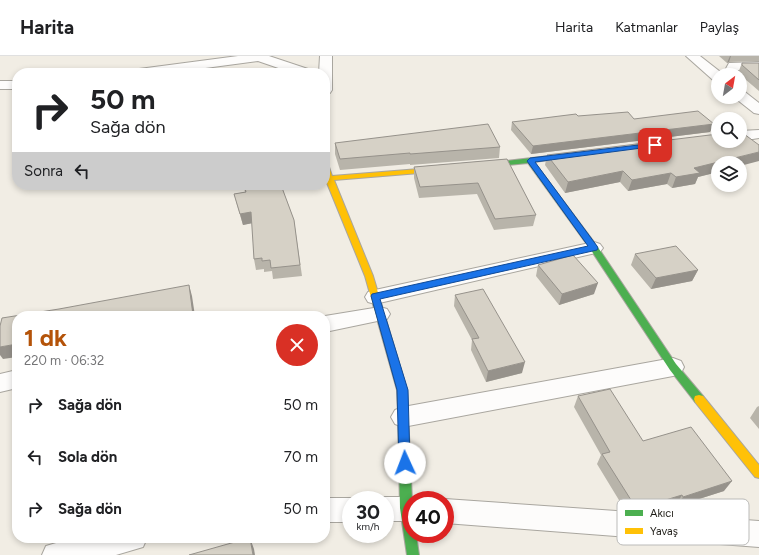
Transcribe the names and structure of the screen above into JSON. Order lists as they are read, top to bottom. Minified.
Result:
{"legend":["Akıcı","Yavaş"],"north":"top right","page":{"header":"Harita","nav":["Harita","Katmanlar","Paylaş"],"turn":["50 m","Sağa dön"],"then":"Sonra","heading":["1 dk","220 m · 06:32"],"list":[{"name":"Sağa dön","value":"50 m"},{"name":"Sola dön","value":"70 m"},{"name":"Sağa dön","value":"50 m"}],"speed":"30 km/h","limit":"40"}}
